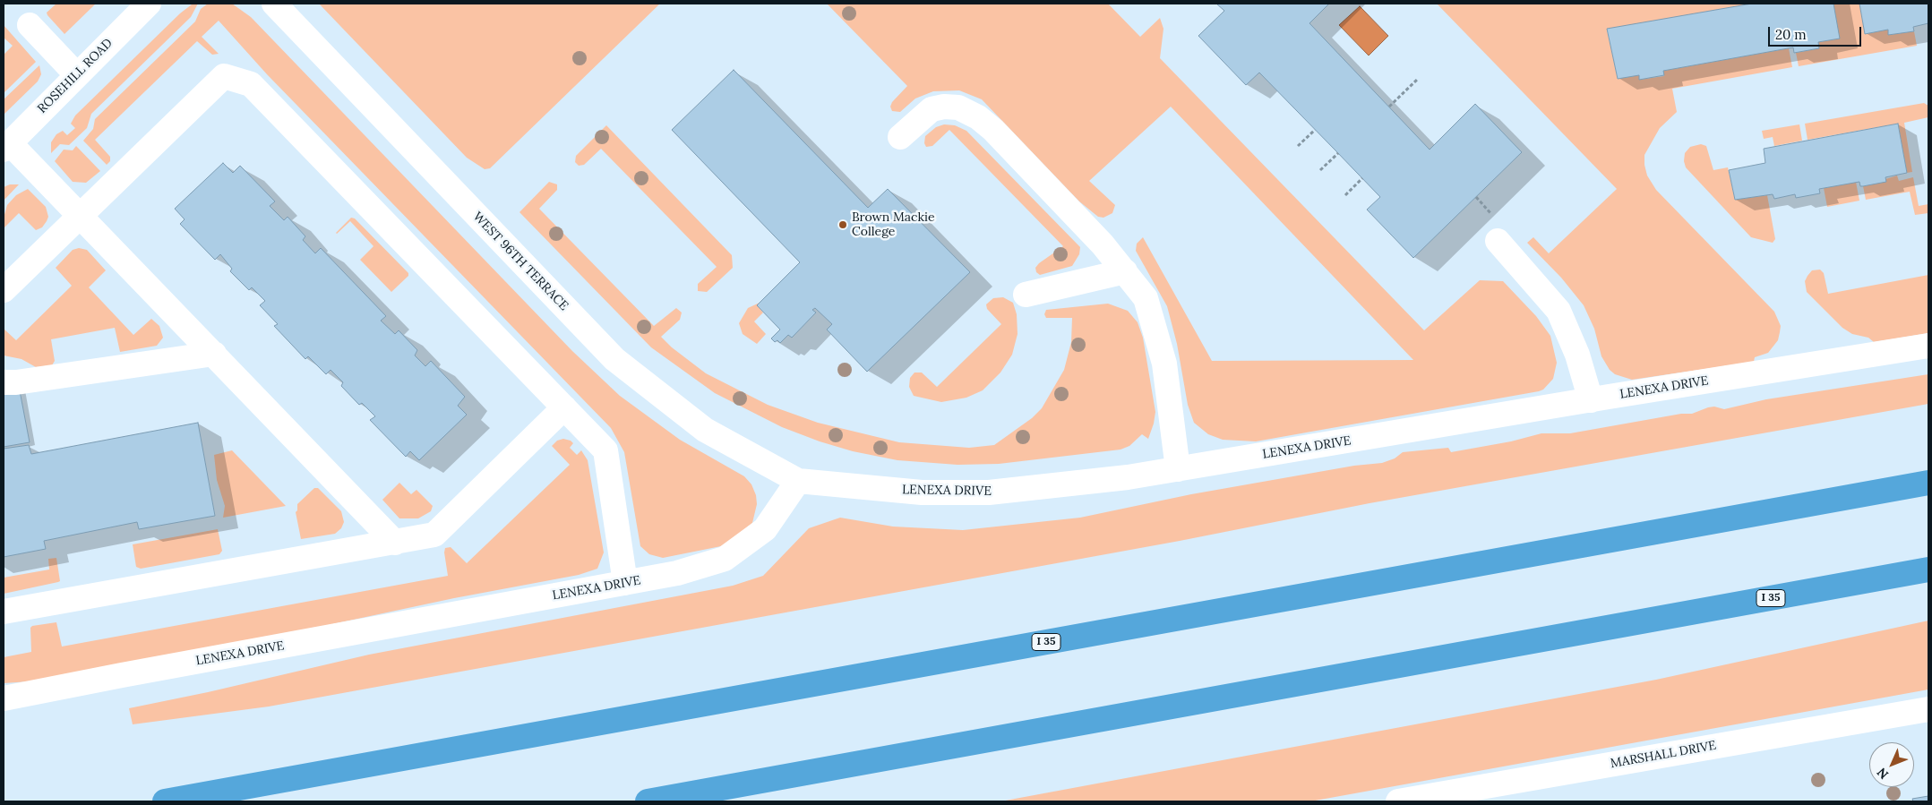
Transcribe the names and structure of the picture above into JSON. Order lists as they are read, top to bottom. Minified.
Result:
{"streets":{"highway":["I 35"],"street":["ROSEHILL ROAD","WEST 96TH TERRACE","LENEXA DRIVE","MARSHALL DRIVE"]},"crossings":[["WEST 96TH TERRACE","LENEXA DRIVE"]],"places":["Brown Mackie College"],"scale_bar":"20 m","north":"bottom left"}
